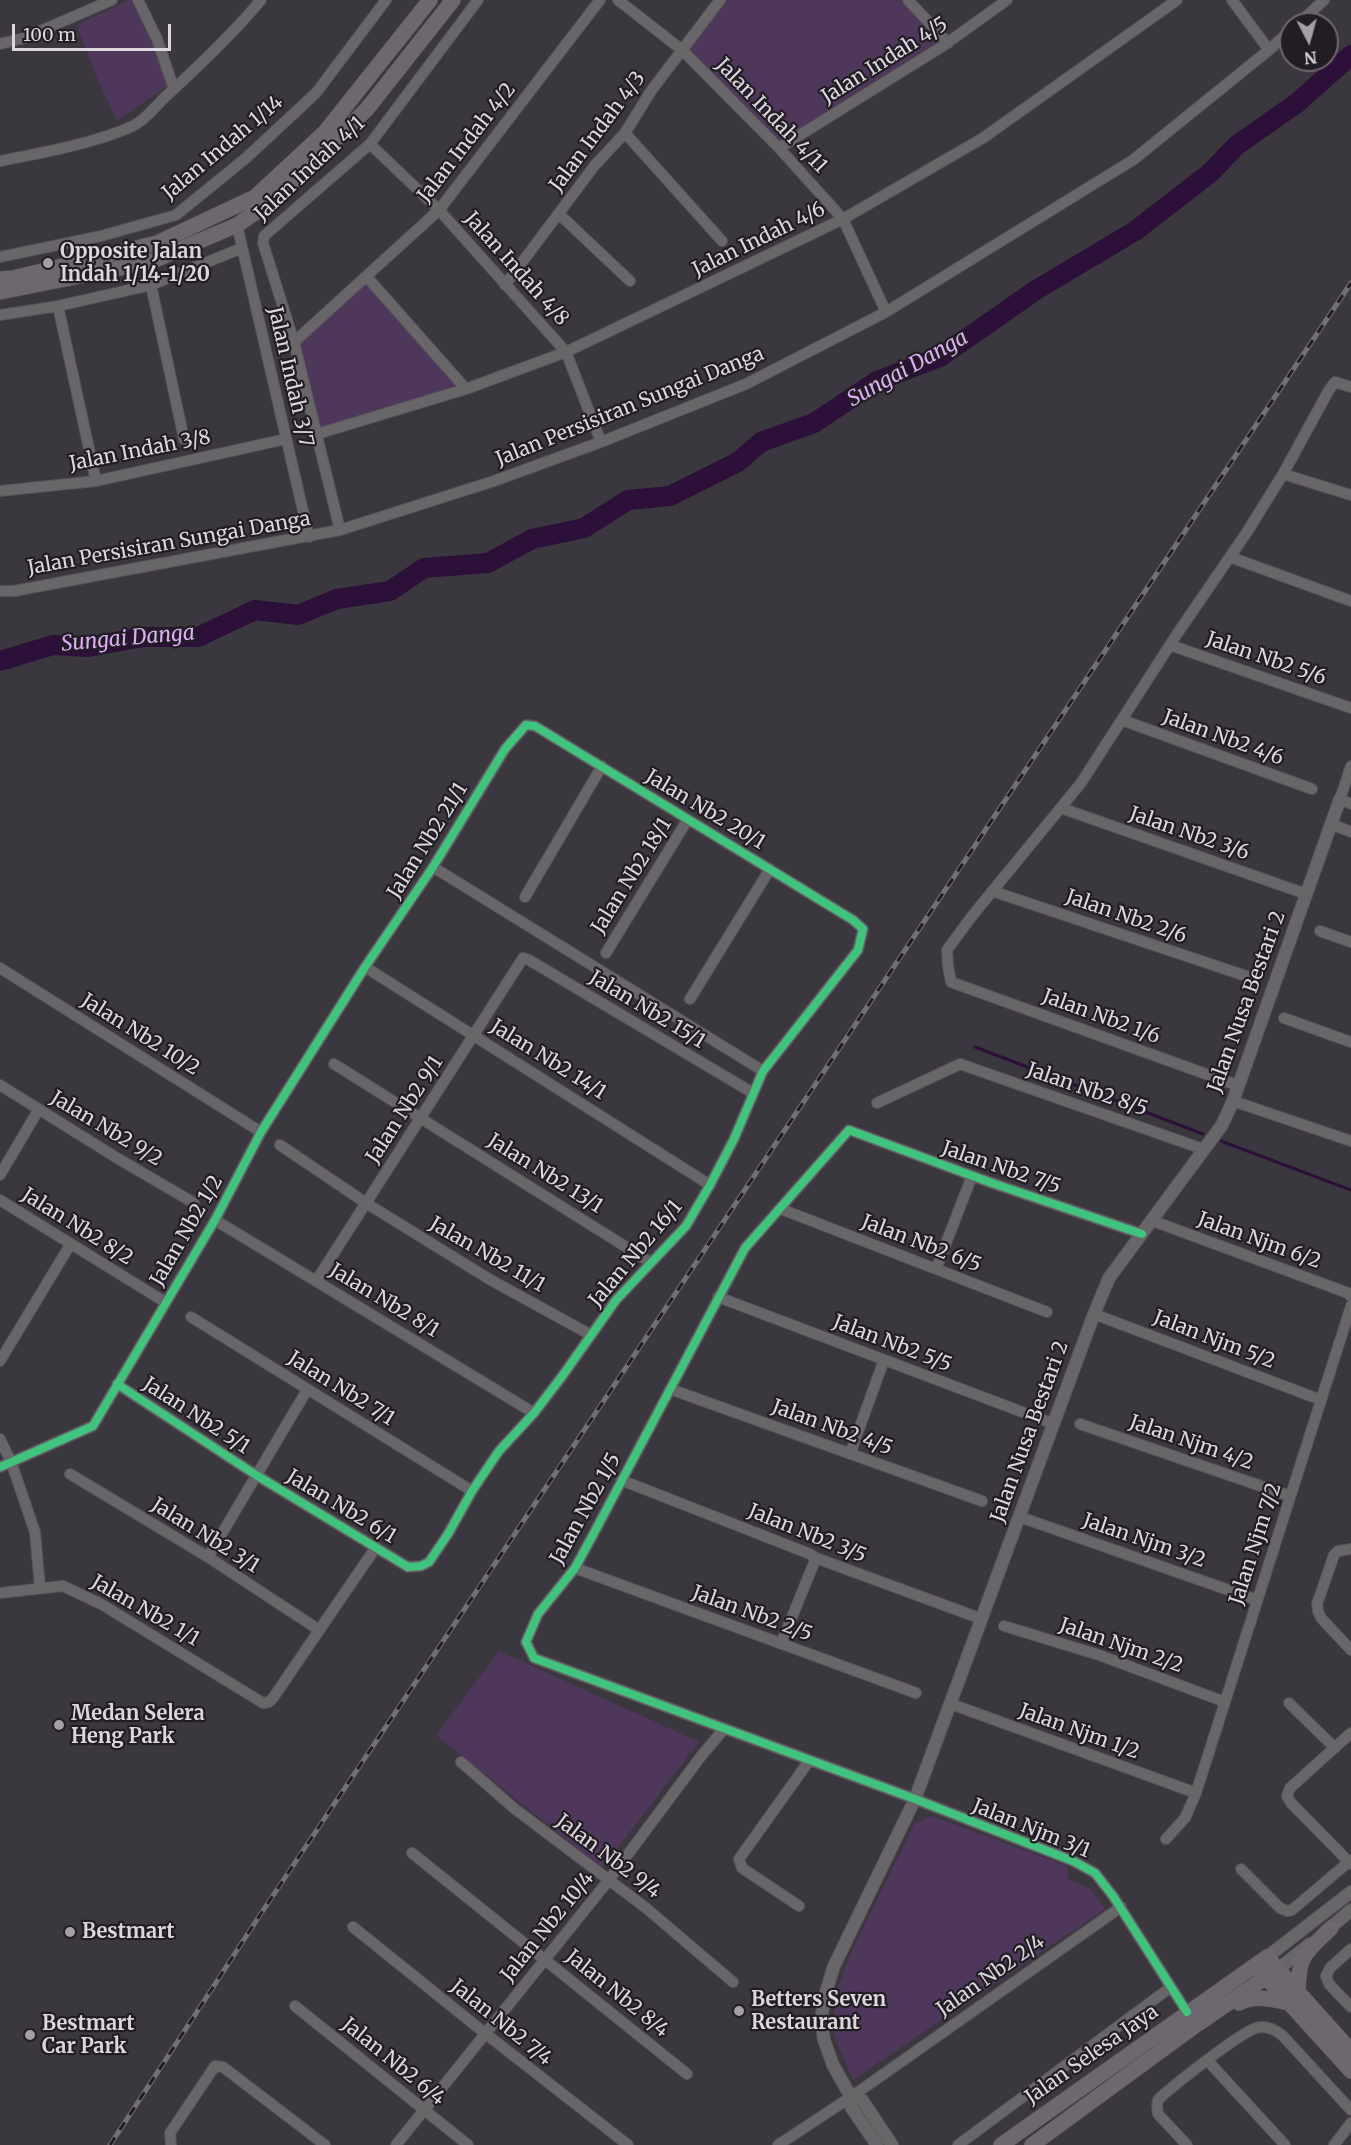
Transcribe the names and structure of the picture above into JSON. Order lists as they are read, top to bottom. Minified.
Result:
{"streets":{"main road":["Jalan Selesa Jaya"],"street":["Jalan Indah 4/5","Jalan Indah 4/11","Jalan Indah 4/3","Jalan Indah 4/2","Jalan Indah 1/14","Jalan Indah 4/1","Jalan Indah 4/6","Jalan Indah 4/8","Jalan Indah 3/7","Jalan Persisiran Sungai Danga","Jalan Indah 3/8","Jalan Nb2 5/6","Jalan Nb2 4/6","Jalan Nb2 20/1","Jalan Nb2 3/6","Jalan Nb2 21/1","Jalan Nb2 18/1","Jalan Nb2 2/6","Jalan Nusa Bestari 2","Jalan Nb2 15/1","Jalan Nb2 1/6","Jalan Nb2 10/2","Jalan Nb2 14/1","Jalan Nb2 8/5","Jalan Nb2 9/1","Jalan Nb2 9/2","Jalan Nb2 7/5","Jalan Nb2 13/1","Jalan Nb2 8/2","Jalan Nb2 1/2","Jalan Njm 6/2","Jalan Nb2 6/5","Jalan Nb2 16/1","Jalan Nb2 11/1","Jalan Nb2 8/1","Jalan Njm 5/2","Jalan Nb2 5/5","Jalan Nb2 7/1","Jalan Nb2 5/1","Jalan Nb2 4/5","Jalan Njm 4/2","Jalan Nb2 6/1","Jalan Nb2 1/5","Jalan Nb2 3/5","Jalan Nb2 3/1","Jalan Njm 3/2","Jalan Njm 7/2","Jalan Nb2 1/1","Jalan Nb2 2/5","Jalan Njm 2/2","Jalan Njm 1/2","Jalan Njm 3/1","Jalan Nb2 9/4","Jalan Nb2 10/4","Jalan Nb2 2/4","Jalan Nb2 8/4","Jalan Nb2 7/4","Jalan Nb2 6/4"]},"crossings":[["Jalan Indah 4/5","Jalan Indah 4/11"],["Jalan Indah 4/11","Jalan Indah 4/3"],["Jalan Indah 4/11","Jalan Indah 4/6"],["Jalan Indah 4/11","Jalan Persisiran Sungai Danga"],["Jalan Indah 4/3","Jalan Indah 4/8"],["Jalan Indah 4/2","Jalan Indah 4/1"],["Jalan Indah 4/2","Jalan Indah 4/8"],["Jalan Indah 4/1","Jalan Indah 4/6"],["Jalan Indah 4/1","Jalan Indah 4/8"],["Jalan Indah 4/1","Jalan Persisiran Sungai Danga"],["Jalan Indah 4/6","Jalan Indah 4/8"],["Jalan Indah 4/8","Jalan Persisiran Sungai Danga"],["Jalan Indah 3/7","Jalan Persisiran Sungai Danga"],["Jalan Indah 3/7","Jalan Indah 3/8"],["Jalan Nb2 20/1","Jalan Nb2 21/1"],["Jalan Nb2 20/1","Jalan Nb2 18/1"],["Jalan Nb2 20/1","Jalan Nb2 16/1"],["Jalan Nb2 3/6","Jalan Nusa Bestari 2"],["Jalan Nb2 21/1","Jalan Nb2 14/1"],["Jalan Nb2 21/1","Jalan Nb2 1/2"],["Jalan Nb2 2/6","Jalan Nb2 1/6"],["Jalan Nusa Bestari 2","Jalan Nb2 1/6"],["Jalan Nusa Bestari 2","Jalan Nb2 8/5"],["Jalan Nusa Bestari 2","Jalan Nb2 7/5"],["Jalan Nusa Bestari 2","Jalan Njm 6/2"],["Jalan Nusa Bestari 2","Jalan Njm 5/2"],["Jalan Nusa Bestari 2","Jalan Nb2 5/5"],["Jalan Nusa Bestari 2","Jalan Nb2 1/5"],["Jalan Nusa Bestari 2","Jalan Nb2 3/5"],["Jalan Nusa Bestari 2","Jalan Njm 3/2"],["Jalan Nusa Bestari 2","Jalan Njm 1/2"],["Jalan Nusa Bestari 2","Jalan Njm 3/1"],["Jalan Nusa Bestari 2","Jalan Nb2 2/4"],["Jalan Nb2 15/1","Jalan Nb2 9/1"],["Jalan Nb2 15/1","Jalan Nb2 16/1"],["Jalan Nb2 10/2","Jalan Nb2 1/2"],["Jalan Nb2 14/1","Jalan Nb2 9/1"],["Jalan Nb2 14/1","Jalan Nb2 1/2"],["Jalan Nb2 14/1","Jalan Nb2 16/1"],["Jalan Nb2 9/1","Jalan Nb2 13/1"],["Jalan Nb2 9/1","Jalan Nb2 11/1"],["Jalan Nb2 9/1","Jalan Nb2 8/1"],["Jalan Nb2 7/5","Jalan Nb2 1/5"],["Jalan Nb2 13/1","Jalan Nb2 16/1"],["Jalan Nb2 8/2","Jalan Nb2 1/2"],["Jalan Nb2 1/2","Jalan Nb2 8/1"],["Jalan Nb2 1/2","Jalan Nb2 5/1"],["Jalan Nb2 6/5","Jalan Nb2 1/5"],["Jalan Nb2 16/1","Jalan Nb2 11/1"],["Jalan Nb2 16/1","Jalan Nb2 8/1"],["Jalan Nb2 16/1","Jalan Nb2 7/1"],["Jalan Nb2 16/1","Jalan Nb2 6/1"],["Jalan Njm 5/2","Jalan Njm 7/2"],["Jalan Nb2 5/5","Jalan Nb2 1/5"],["Jalan Nb2 5/1","Jalan Nb2 6/1"],["Jalan Nb2 4/5","Jalan Nb2 1/5"],["Jalan Njm 4/2","Jalan Njm 7/2"],["Jalan Nb2 1/5","Jalan Nb2 3/5"],["Jalan Nb2 1/5","Jalan Nb2 2/5"],["Jalan Nb2 1/5","Jalan Njm 3/1"],["Jalan Nb2 1/5","Jalan Nb2 10/4"],["Jalan Nb2 3/1","Jalan Nb2 1/1"],["Jalan Njm 3/2","Jalan Njm 7/2"],["Jalan Njm 7/2","Jalan Njm 2/2"],["Jalan Njm 7/2","Jalan Njm 1/2"],["Jalan Njm 3/1","Jalan Nb2 2/4"],["Jalan Nb2 9/4","Jalan Nb2 10/4"],["Jalan Nb2 10/4","Jalan Nb2 8/4"],["Jalan Nb2 10/4","Jalan Nb2 7/4"],["Jalan Nb2 10/4","Jalan Nb2 6/4"]],"water":["Sungai Danga"],"places":["Opposite Jalan Indah 1/14-1/20","Medan Selera Heng Park","Bestmart","Betters Seven Restaurant","Bestmart Car Park"],"scale_bar":"100 m","north":"bottom"}
